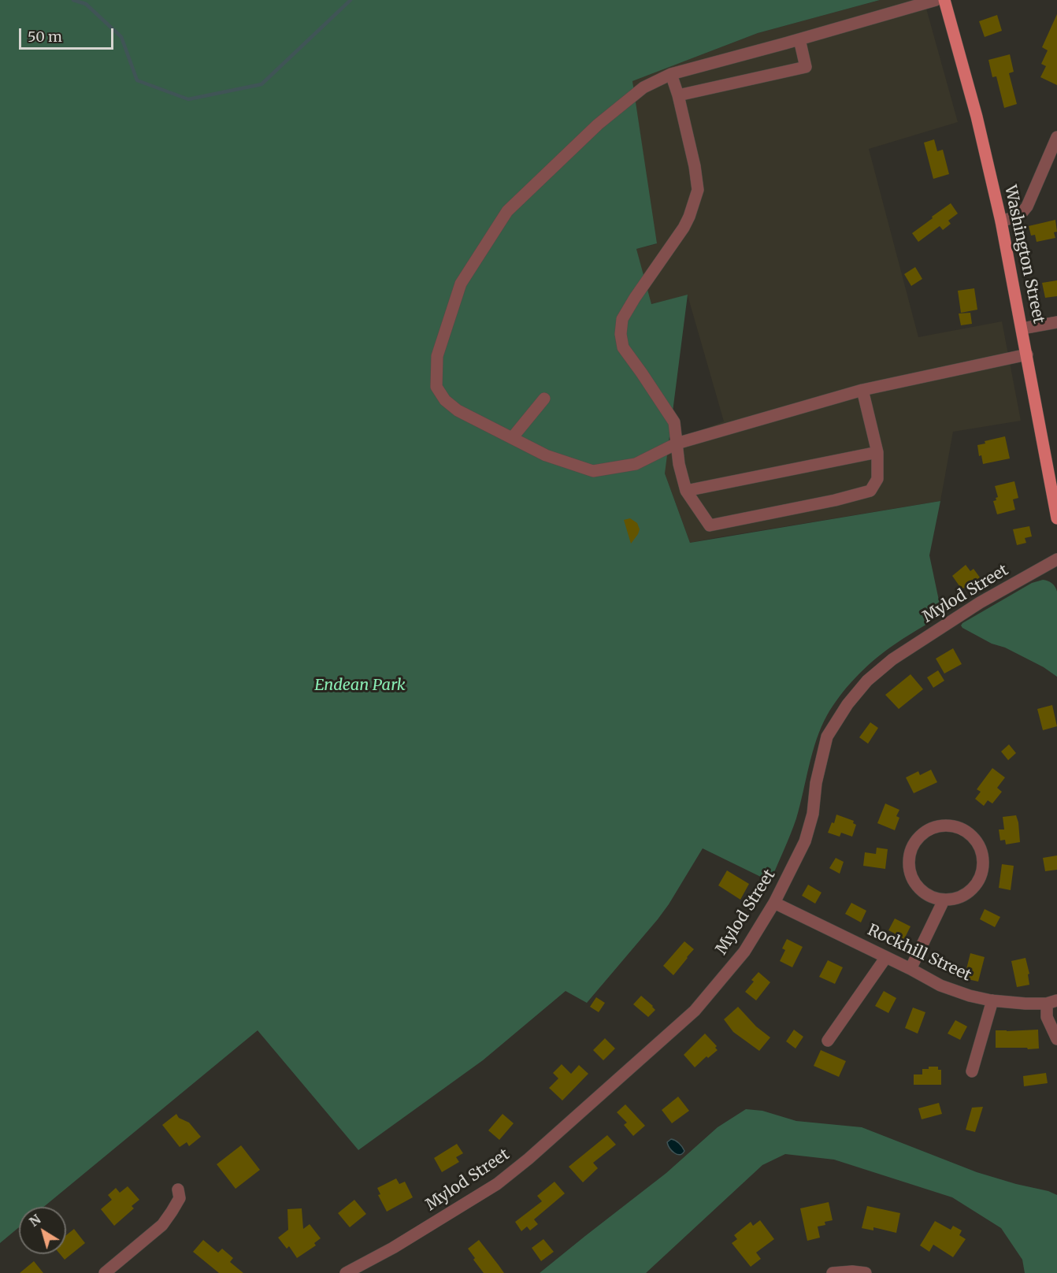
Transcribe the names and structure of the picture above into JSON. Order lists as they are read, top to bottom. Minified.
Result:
{"streets":{"main road":["Washington Street"],"street":["Mylod Street","Rockhill Street"]},"crossings":[["Mylod Street","Rockhill Street"]],"parks":["Endean Park"],"scale_bar":"50 m","north":"top left"}
